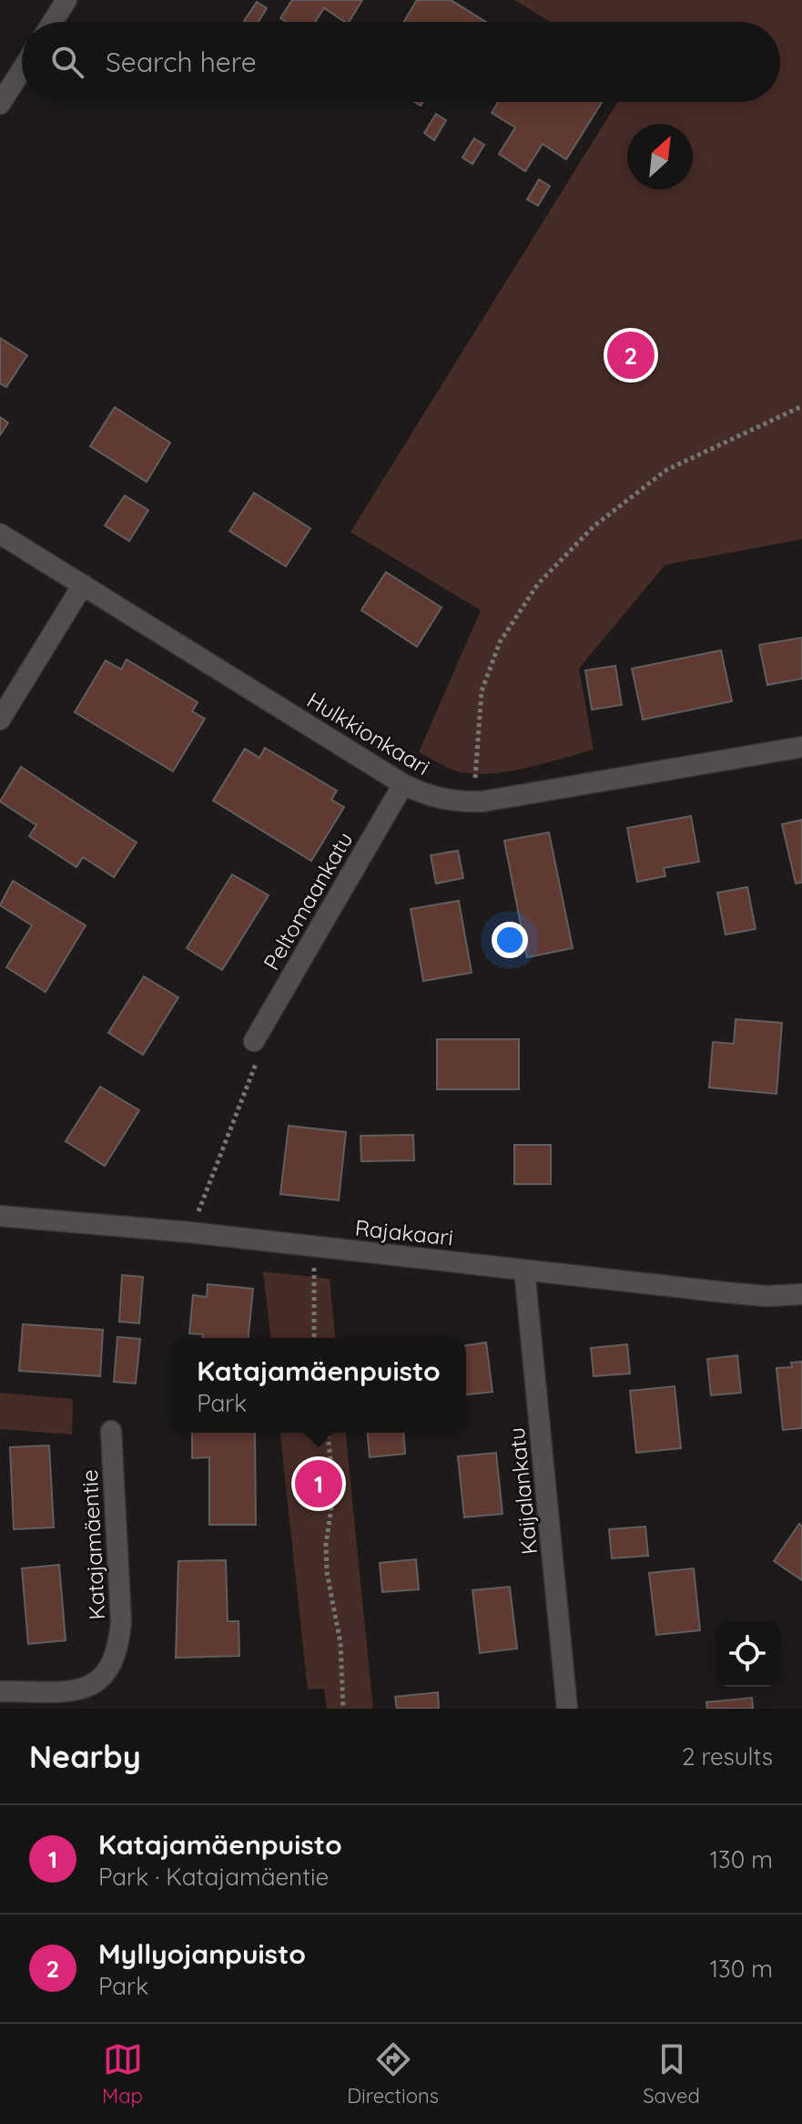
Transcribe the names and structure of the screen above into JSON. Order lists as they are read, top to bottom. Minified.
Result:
{"streets":{"street":["Hulkkionkaari","Peltomaankatu","Rajakaari","Kaijalankatu","Katajamäentie"]},"crossings":[["Hulkkionkaari","Peltomaankatu"],["Rajakaari","Kaijalankatu"]],"north":"top right","page":{"search":"Search here","pins":["2","1"],"popup":["Katajamäenpuisto","Park"],"heading":["Nearby","2 results"],"list":[{"mark":"1","name":"Katajamäenpuisto","note":"Park · Katajamäentie","value":"130 m"},{"mark":"2","name":"Myllyojanpuisto","note":"Park","value":"130 m"}],"nav":["Map","Directions","Saved"]}}
